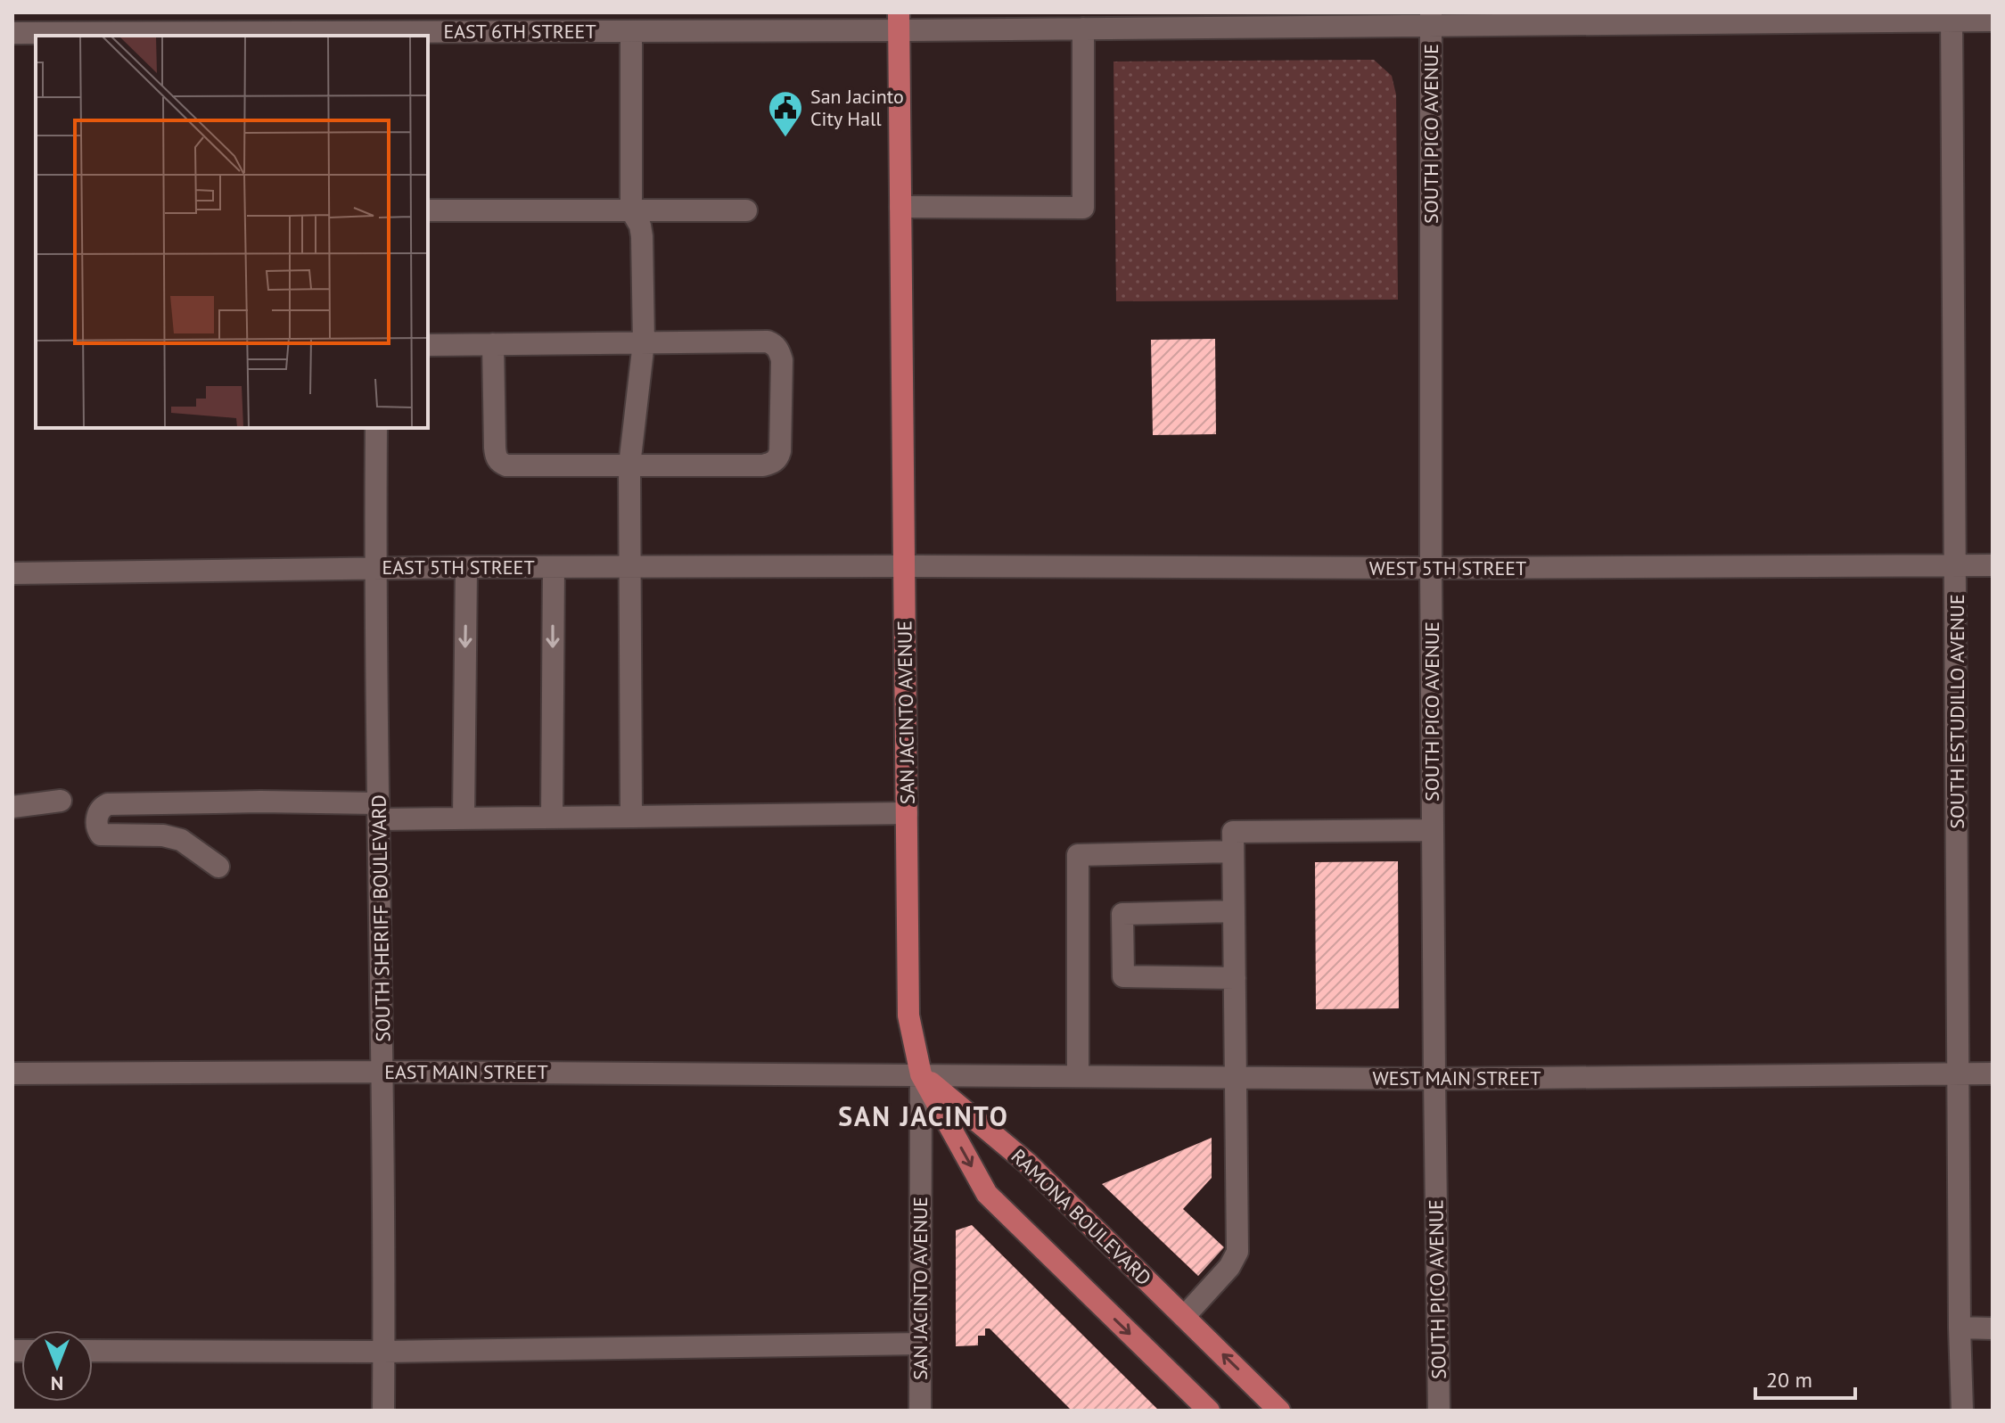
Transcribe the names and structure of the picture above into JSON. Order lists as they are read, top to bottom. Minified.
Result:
{"streets":{"main road":["SAN JACINTO AVENUE","RAMONA BOULEVARD"],"street":["EAST 6TH STREET","SOUTH PICO AVENUE","EAST 5TH STREET","WEST 5TH STREET","SOUTH ESTUDILLO AVENUE","SOUTH SHERIFF BOULEVARD","EAST MAIN STREET","WEST MAIN STREET"]},"crossings":[["EAST 6TH STREET","SOUTH PICO AVENUE"],["EAST 6TH STREET","SOUTH ESTUDILLO AVENUE"],["EAST 6TH STREET","SAN JACINTO AVENUE"],["SOUTH PICO AVENUE","WEST 5TH STREET"],["SOUTH PICO AVENUE","WEST MAIN STREET"],["EAST 5TH STREET","WEST 5TH STREET"],["EAST 5TH STREET","SAN JACINTO AVENUE"],["EAST 5TH STREET","SOUTH SHERIFF BOULEVARD"],["WEST 5TH STREET","SOUTH ESTUDILLO AVENUE"],["WEST 5TH STREET","SAN JACINTO AVENUE"],["SOUTH ESTUDILLO AVENUE","WEST MAIN STREET"],["SAN JACINTO AVENUE","EAST MAIN STREET"],["SAN JACINTO AVENUE","WEST MAIN STREET"],["SAN JACINTO AVENUE","RAMONA BOULEVARD"],["SOUTH SHERIFF BOULEVARD","EAST MAIN STREET"],["EAST MAIN STREET","WEST MAIN STREET"],["EAST MAIN STREET","RAMONA BOULEVARD"],["WEST MAIN STREET","RAMONA BOULEVARD"]],"districts":["SAN JACINTO"],"places":{"public building":["San Jacinto City Hall"]},"scale_bar":"20 m","north":"bottom"}
